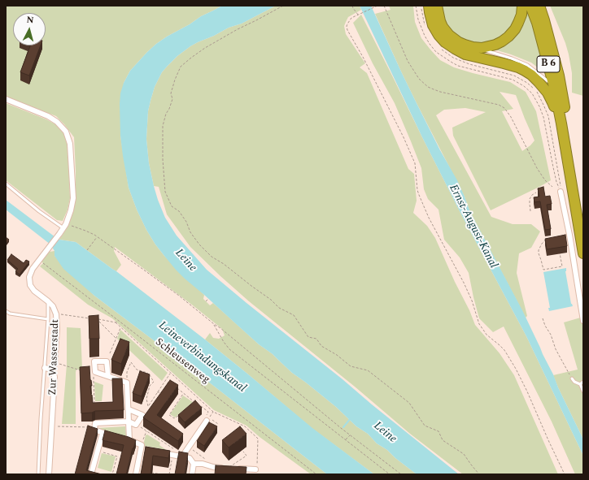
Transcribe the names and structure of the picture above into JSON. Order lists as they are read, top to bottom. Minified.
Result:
{"streets":{"highway":["B 6"],"street":["Zur Wasserstadt"],"path":["Schleusenweg"]},"water":["Ernst-August-Kanal","Leine","Leineverbindungskanal"],"north":"top"}
